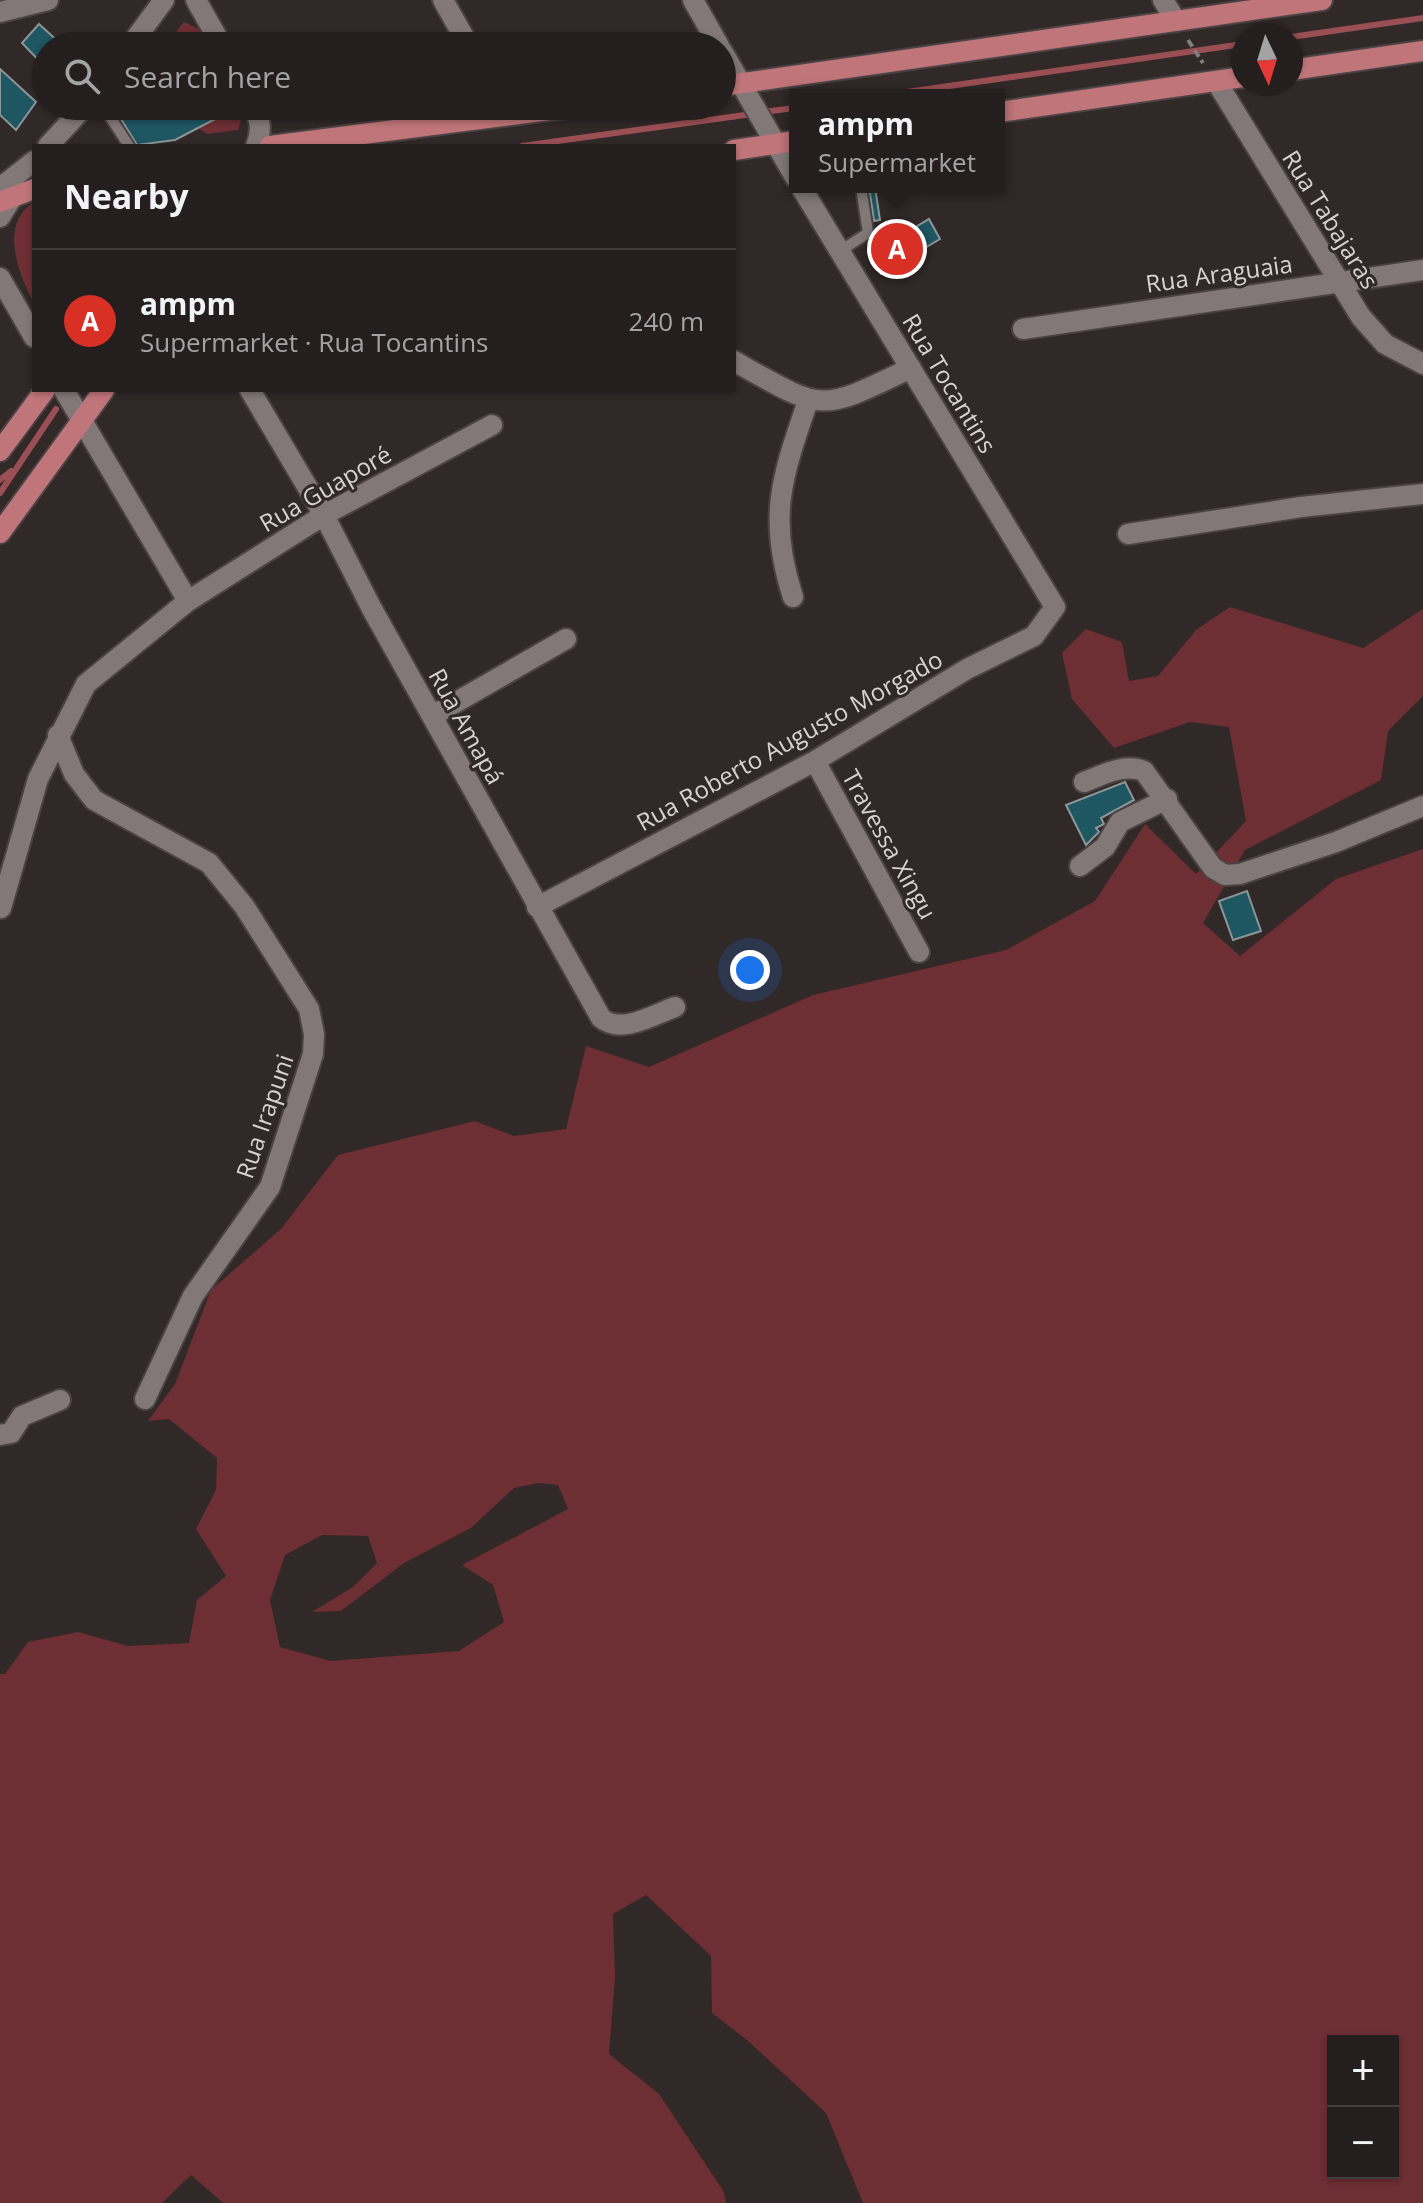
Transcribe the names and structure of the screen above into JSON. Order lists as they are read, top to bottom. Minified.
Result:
{"streets":{"street":["Rua Tabajaras","Rua Araguaia","Rua Tocantins","Rua Guaporé","Rua Amapá","Rua Roberto Augusto Morgado","Travessa Xingu","Rua Irapuni"]},"crossings":[["Rua Tabajaras","Rua Araguaia"],["Rua Tocantins","Rua Roberto Augusto Morgado"],["Rua Guaporé","Rua Amapá"],["Rua Guaporé","Rua Irapuni"],["Rua Amapá","Rua Roberto Augusto Morgado"],["Rua Roberto Augusto Morgado","Travessa Xingu"]],"north":"bottom","page":{"search":"Search here","popup":["ampm","Supermarket"],"heading":"Nearby","pins":"A","list":[{"mark":"A","name":"ampm","note":"Supermarket · Rua Tocantins","value":"240 m"}],"map_buttons":["+","−"]}}
